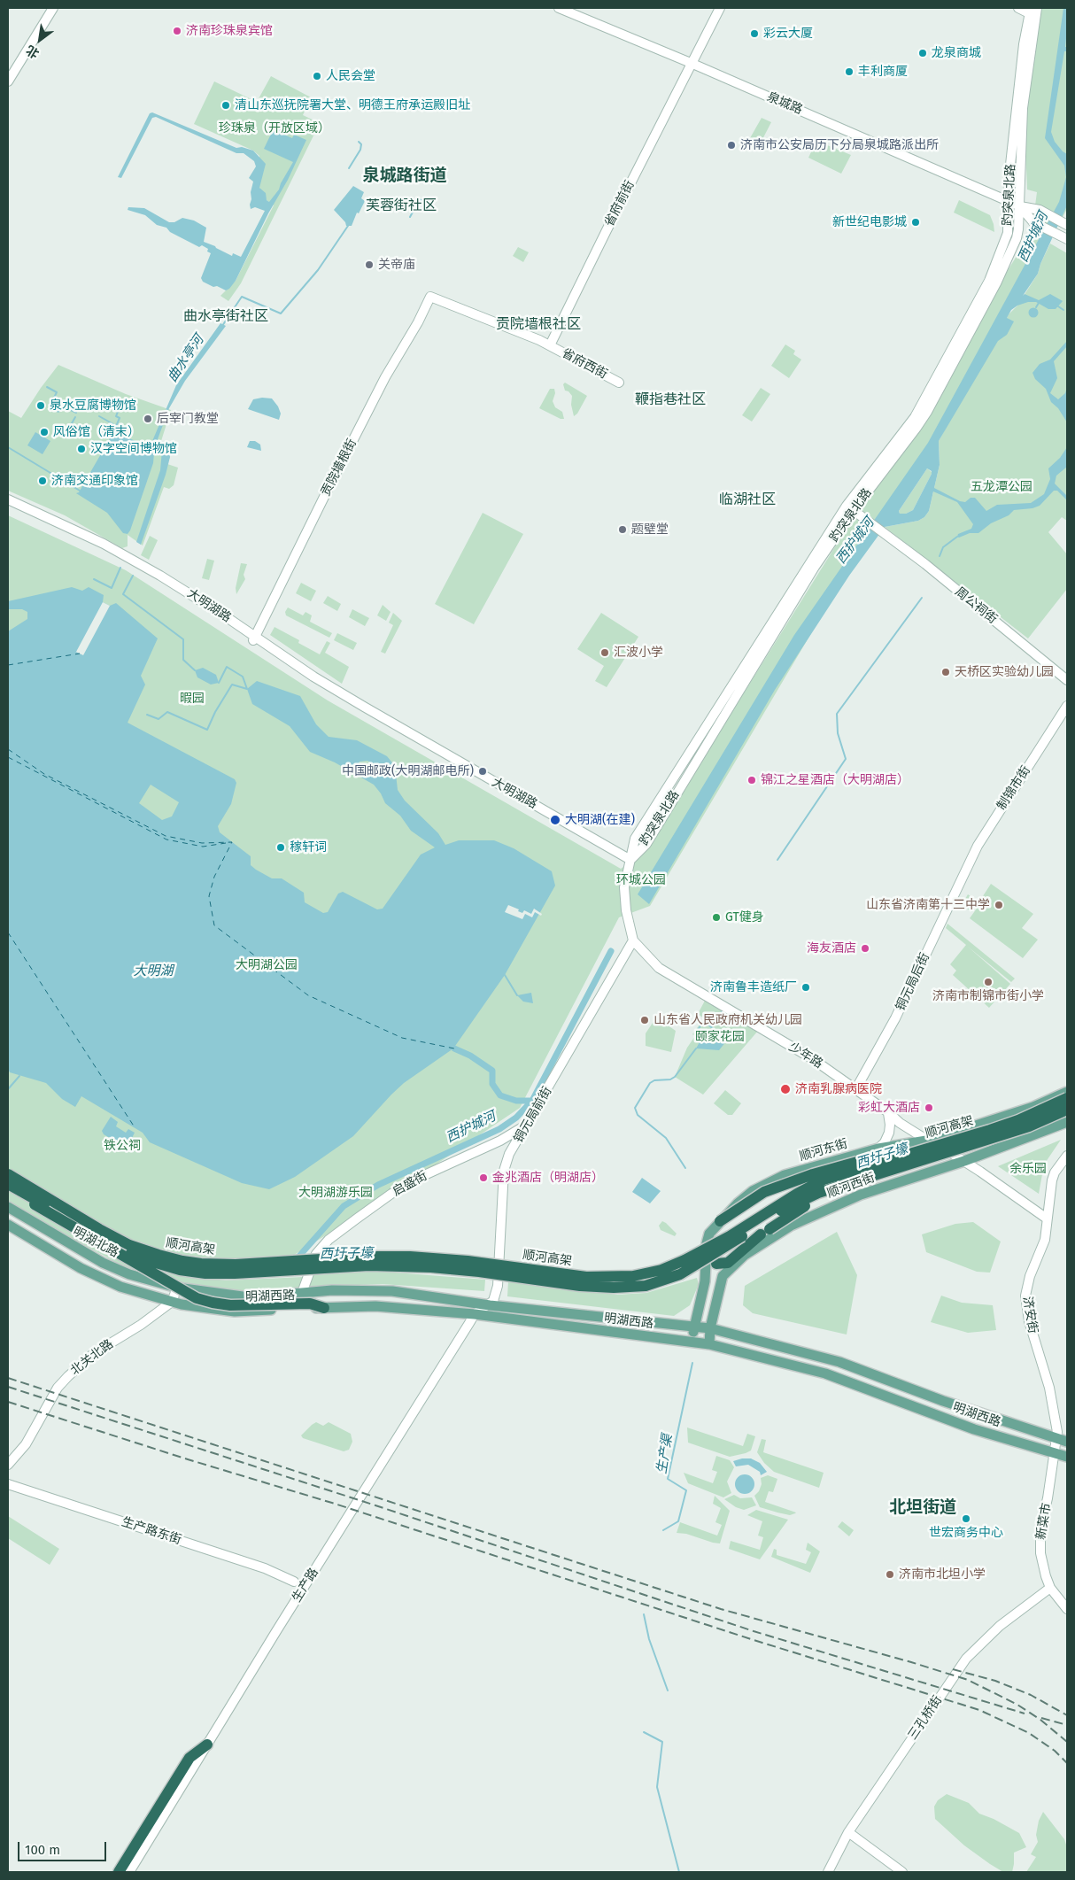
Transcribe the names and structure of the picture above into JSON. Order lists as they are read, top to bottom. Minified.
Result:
{"streets":{"highway":["顺河高架"],"main road":["泉城路","趵突泉北路","省府前街","省府西街","贡院墙根街","大明湖路","周公祠街","制锦市街","铜元局后街","少年路","铜元局前街","顺河东街","启盛街","顺河西街","明湖北路","明湖西路","济安街","北关北路","新菜市","生产路东街","生产路","三孔桥街"]},"crossings":[["泉城路","趵突泉北路"],["泉城路","省府前街"],["趵突泉北路","大明湖路"],["趵突泉北路","周公祠街"],["省府前街","省府西街"],["省府西街","贡院墙根街"],["贡院墙根街","大明湖路"],["制锦市街","铜元局后街"],["铜元局后街","少年路"],["少年路","铜元局前街"],["少年路","顺河高架"],["少年路","顺河东街"],["少年路","顺河西街"],["少年路","济安街"],["铜元局前街","启盛街"],["铜元局前街","明湖西路"],["铜元局前街","生产路"],["顺河东街","明湖西路"],["启盛街","明湖西路"],["顺河西街","明湖西路"],["明湖北路","明湖西路"],["明湖西路","济安街"],["明湖西路","北关北路"],["明湖西路","新菜市"],["明湖西路","生产路"],["济安街","新菜市"],["新菜市","三孔桥街"]],"districts":["泉城路街道","芙蓉街社区","曲水亭街社区","贡院墙根社区","鞭指巷社区","临湖社区","北坦街道"],"water":["西护城河","曲水亭河","大明湖","西圩子壕","生产渠"],"parks":["珍珠泉（开放区域）","五龙潭公园","暇园","环城公园","大明湖公园","颐家花园","铁公祠","余乐园","大明湖游乐园"],"places":["济南珍珠泉宾馆","彩云大厦","龙泉商城","丰利商厦","人民会堂","清山东巡抚院署大堂、明德王府承运殿旧址","济南市公安局历下分局泉城路派出所","新世纪电影城","关帝庙","泉水豆腐博物馆","后宰门教堂","风俗馆（清末）","汉字空间博物馆","济南交通印象馆","题壁堂","汇波小学","天桥区实验幼儿园","中国邮政(大明湖邮电所)","锦江之星酒店（大明湖店）","大明湖(在建)","稼轩词","山东省济南第十三中学","GT健身","海友酒店","济南市制锦市街小学","济南鲁丰造纸厂","山东省人民政府机关幼儿园","济南乳腺病医院","彩虹大酒店","金兆酒店（明湖店）","世宏商务中心","济南市北坦小学"],"scale_bar":"100 m","north":"bottom left"}
